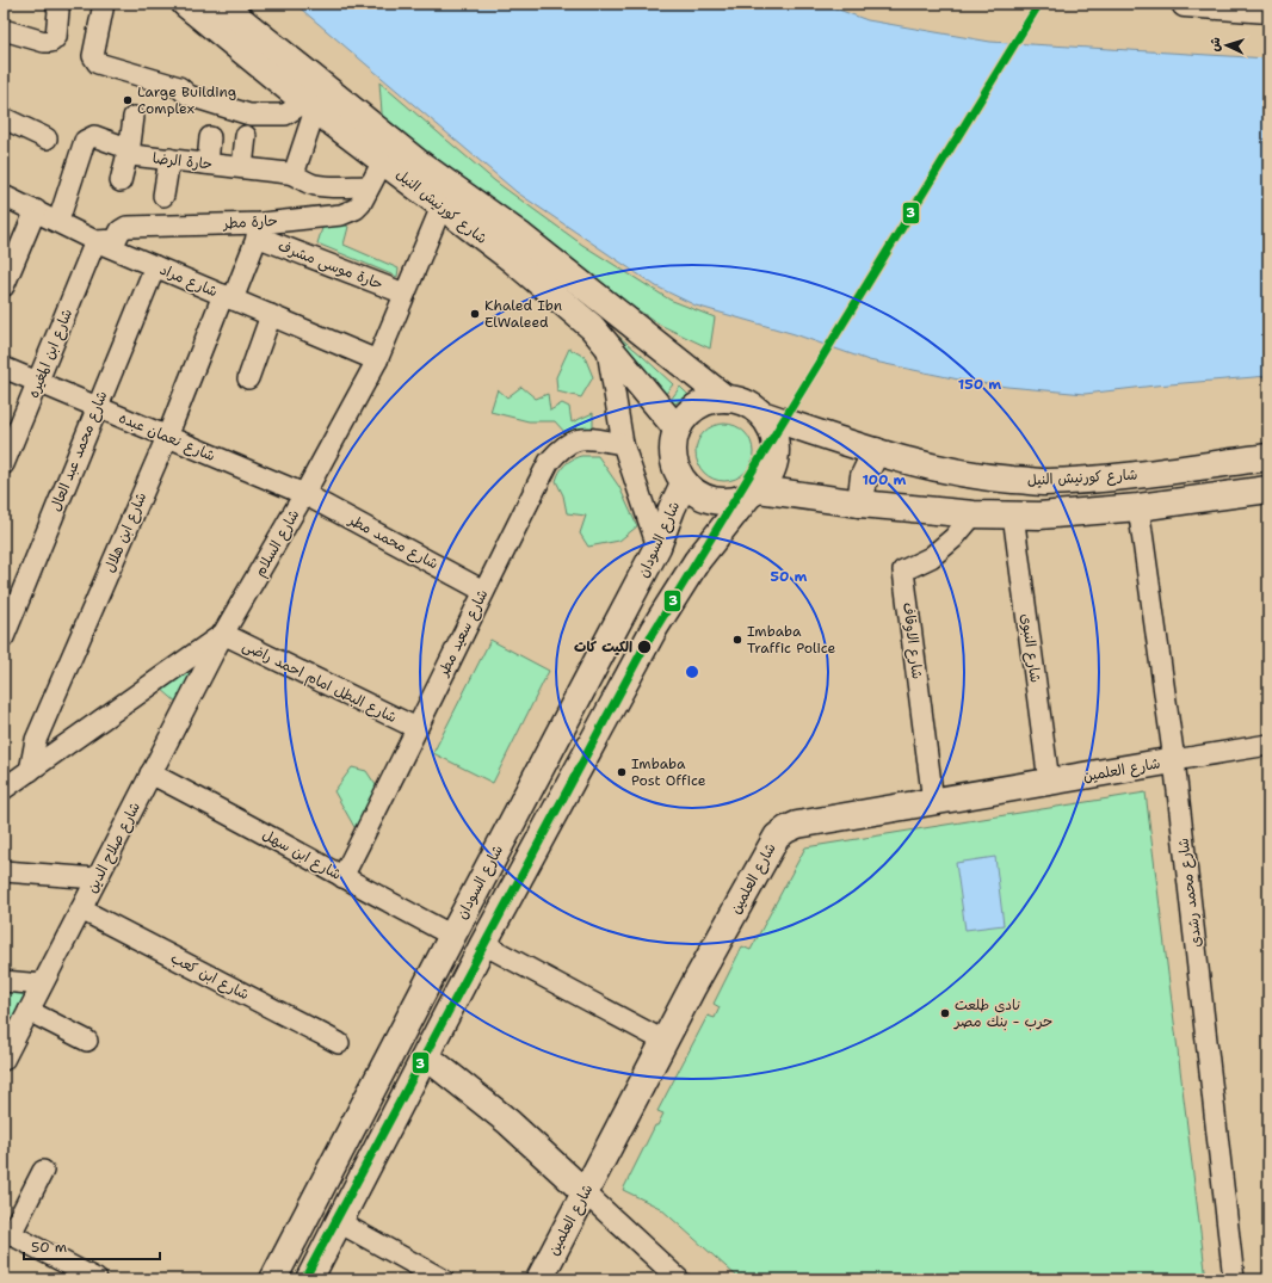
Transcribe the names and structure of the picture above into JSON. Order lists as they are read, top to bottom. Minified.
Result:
{"streets":{"main road":["شارع كورنيش النيل","شارع السودان","شارع العلمين"],"street":["حارة الرضا","حارة مطر","حارة موسى مشرف","شارع مراد","شارع ابن المغيره","شارع نعمان عبده","شارع محمد عبد العال","شارع ابن هلال","شارع محمد مطر","شارع السلام","شارع سعيد مطر","شارع الاوقاف","شارع النبوى","شارع البطل امام احمد راضى","شارع صلاح الدين","شارع ابن سهل","شارع محمد رشدى","شارع ابن كعب"]},"crossings":[["حارة الرضا","حارة مطر"],["حارة الرضا","شارع مراد"],["شارع كورنيش النيل","حارة مطر"],["شارع كورنيش النيل","شارع السودان"],["شارع كورنيش النيل","شارع السلام"],["حارة مطر","حارة موسى مشرف"],["حارة مطر","شارع مراد"],["حارة مطر","شارع ابن المغيره"],["حارة مطر","شارع ابن هلال"],["حارة موسى مشرف","شارع ابن هلال"],["حارة موسى مشرف","شارع السلام"],["شارع مراد","شارع ابن المغيره"],["شارع مراد","شارع محمد عبد العال"],["شارع مراد","شارع ابن هلال"],["شارع مراد","شارع السلام"],["شارع ابن المغيره","شارع نعمان عبده"],["شارع نعمان عبده","شارع محمد عبد العال"],["شارع نعمان عبده","شارع ابن هلال"],["شارع نعمان عبده","شارع محمد مطر"],["شارع نعمان عبده","شارع السلام"],["شارع ابن هلال","شارع السلام"],["شارع السودان","شارع ابن سهل"],["شارع محمد مطر","شارع السلام"],["شارع محمد مطر","شارع سعيد مطر"],["شارع السلام","شارع البطل امام احمد راضى"],["شارع السلام","شارع صلاح الدين"],["شارع سعيد مطر","شارع البطل امام احمد راضى"],["شارع سعيد مطر","شارع ابن سهل"],["شارع الاوقاف","شارع العلمين"],["شارع النبوى","شارع العلمين"],["شارع البطل امام احمد راضى","شارع صلاح الدين"],["شارع العلمين","شارع محمد رشدى"],["شارع صلاح الدين","شارع ابن سهل"],["شارع صلاح الدين","شارع ابن كعب"]],"places":["Large Building Complex","Khaled Ibn ElWaleed","Imbaba Traffic Police","الکيت کات","Imbaba Post Office","نادى طلعت حرب - بنك مصر"],"lines":["transit line 3"],"scale_bar":"50 m","north":"left","rings":["150 m","100 m","50 m"]}
